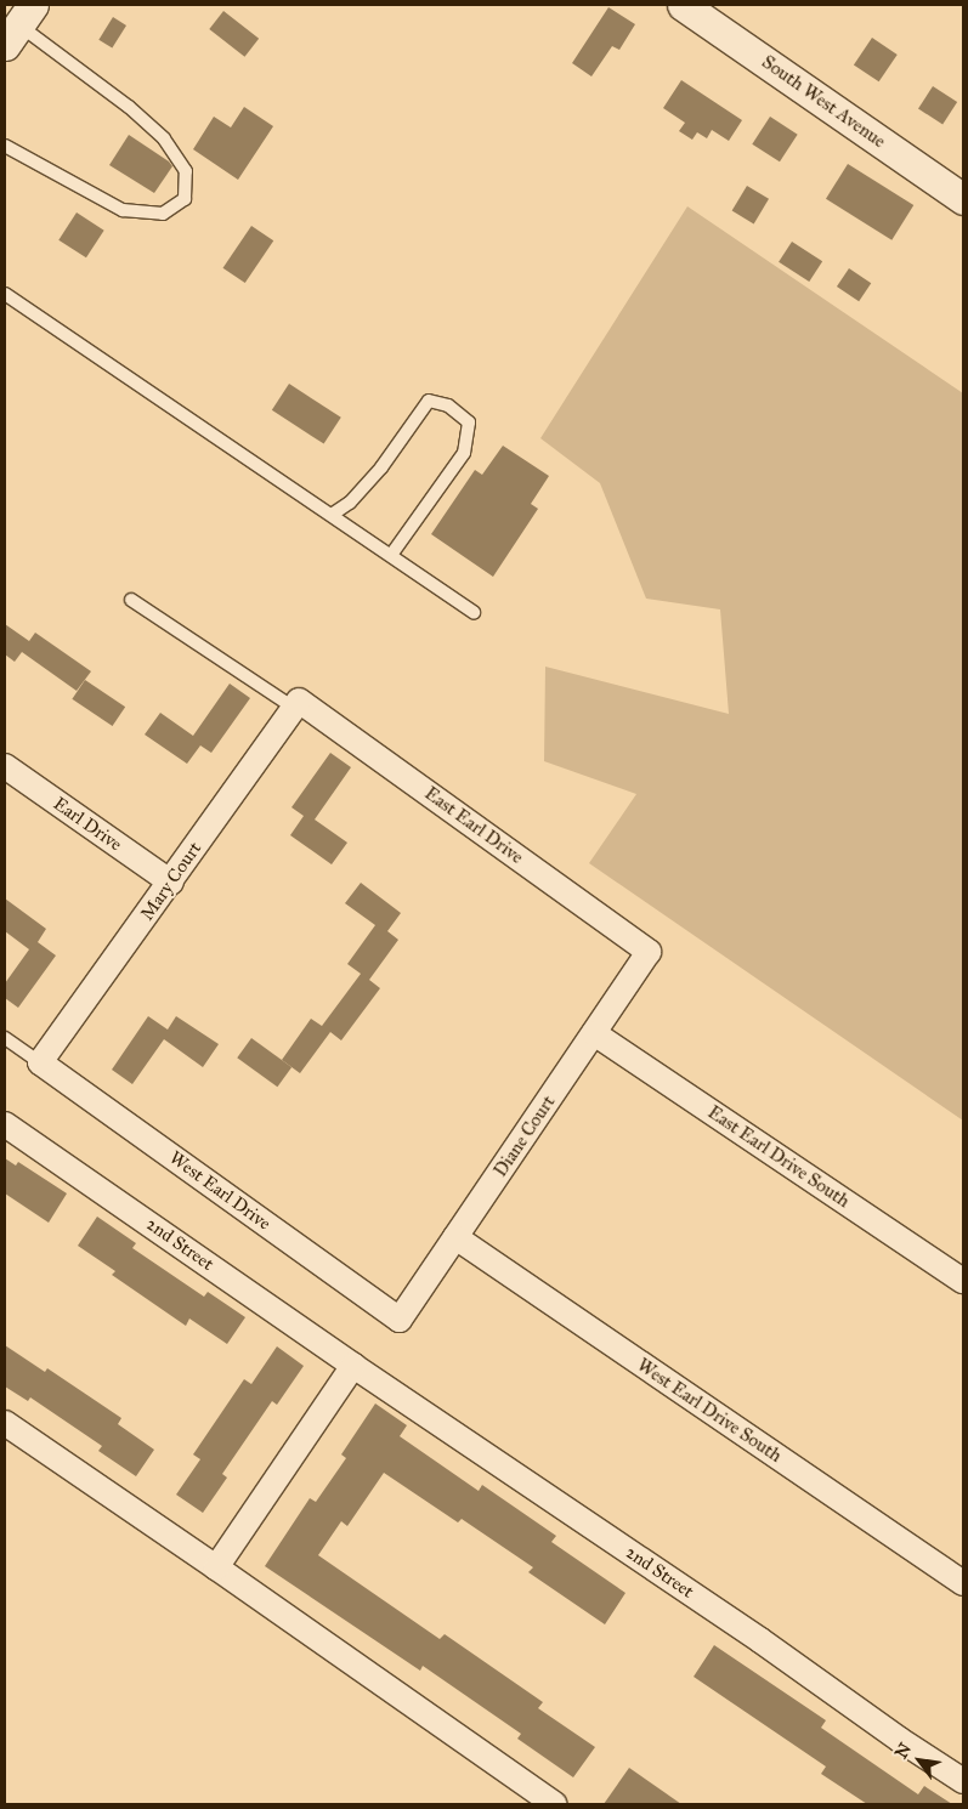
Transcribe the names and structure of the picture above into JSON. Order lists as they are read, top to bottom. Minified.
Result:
{"streets":{"street":["South West Avenue","Earl Drive","East Earl Drive","Mary Court","Diane Court","East Earl Drive South","West Earl Drive","2nd Street","West Earl Drive South"]},"crossings":[["Earl Drive","Mary Court"],["East Earl Drive","Mary Court"],["East Earl Drive","Diane Court"],["Mary Court","West Earl Drive"],["Diane Court","East Earl Drive South"],["Diane Court","West Earl Drive"],["Diane Court","West Earl Drive South"]],"north":"top left"}
